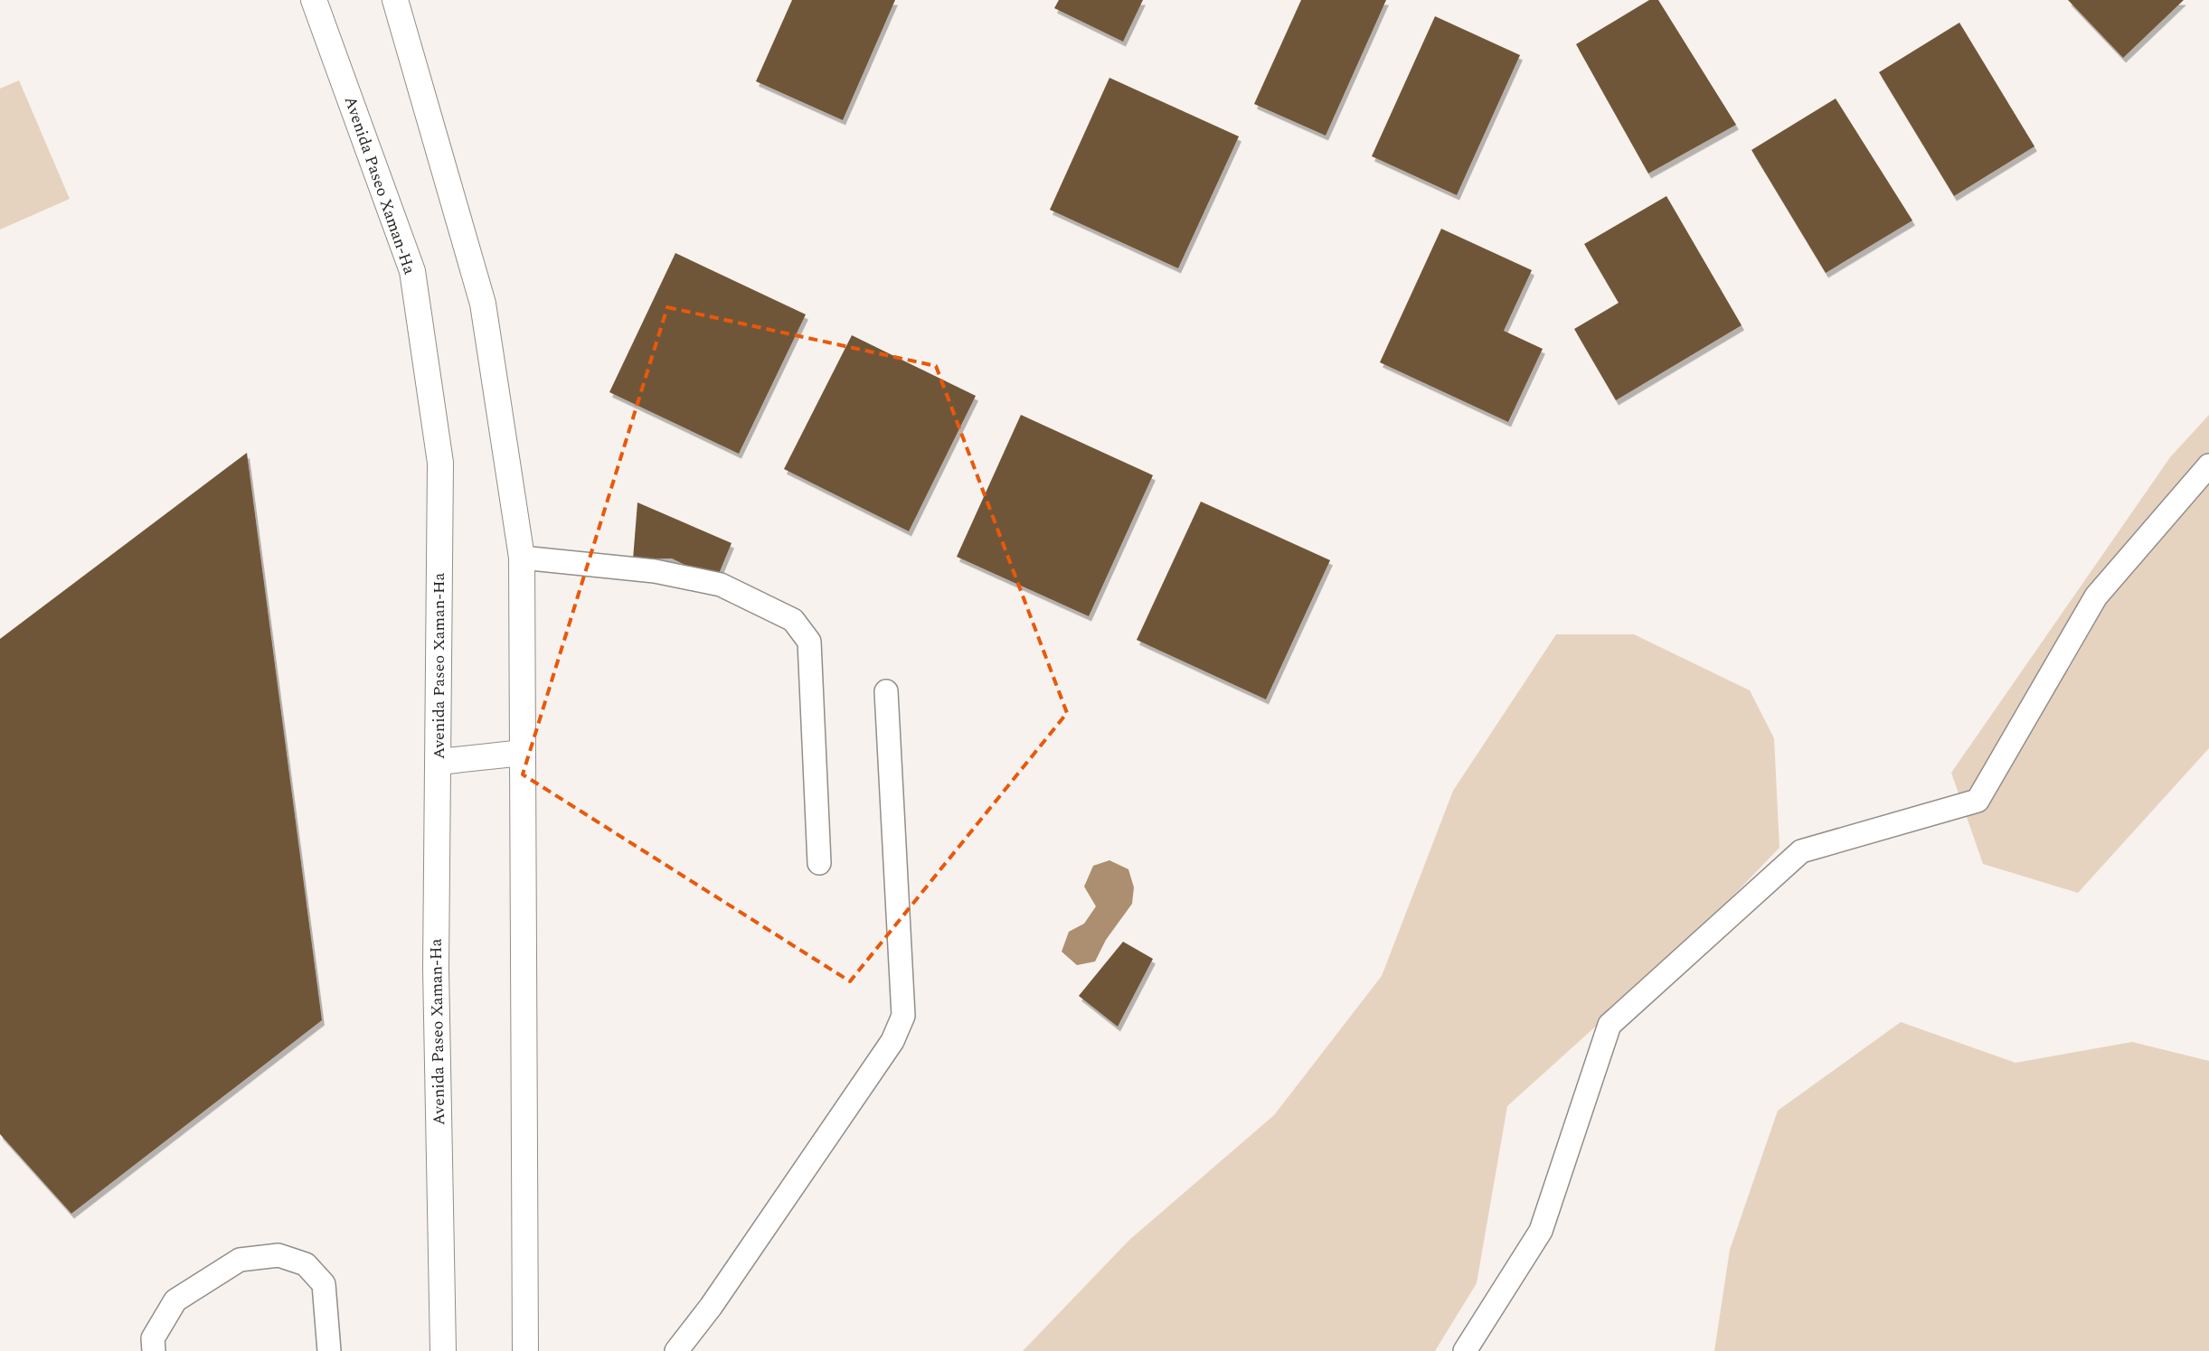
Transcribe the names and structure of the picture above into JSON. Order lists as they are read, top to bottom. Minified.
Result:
{"streets":{"main road":["Avenida Paseo Xaman-Ha"]}}
